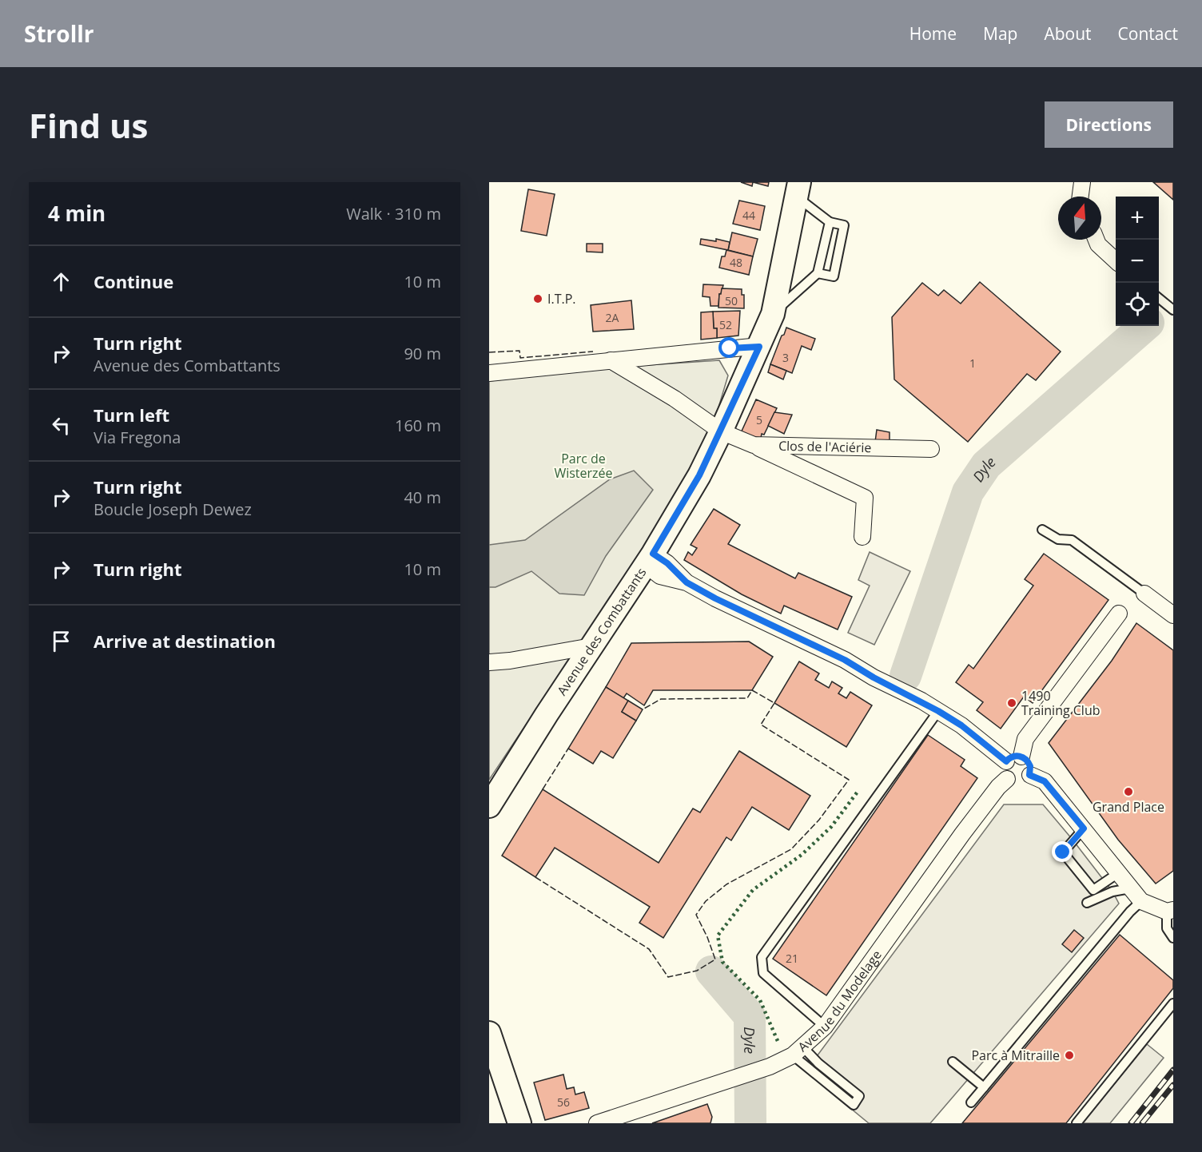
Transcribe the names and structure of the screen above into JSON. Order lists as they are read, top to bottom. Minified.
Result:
{"streets":{"main road":["Avenue des Combattants"],"street":["Clos de l'Aciérie","Avenue du Modelage"]},"crossings":[["Clos de l'Aciérie","Avenue des Combattants"]],"water":["Dyle"],"parks":["Parc de Wisterzée"],"places":["I.T.P.","1490 Training Club","Grand Place","Parc à Mitraille"],"house_numbers":["44","48","50","2A","52","3","1","5","21","56"],"north":"top","page":{"header":"Strollr","nav":["Home","Map","About","Contact"],"buttons":"Directions","title":"Find us","heading":["4 min","Walk · 310 m"],"map_buttons":["+","−"],"list":[["Continue","10 m"],["Turn right","Avenue des Combattants","90 m"],["Turn left","Via Fregona","160 m"],["Turn right","Boucle Joseph Dewez","40 m"],["Turn right","10 m"],"Arrive at destination"]}}
